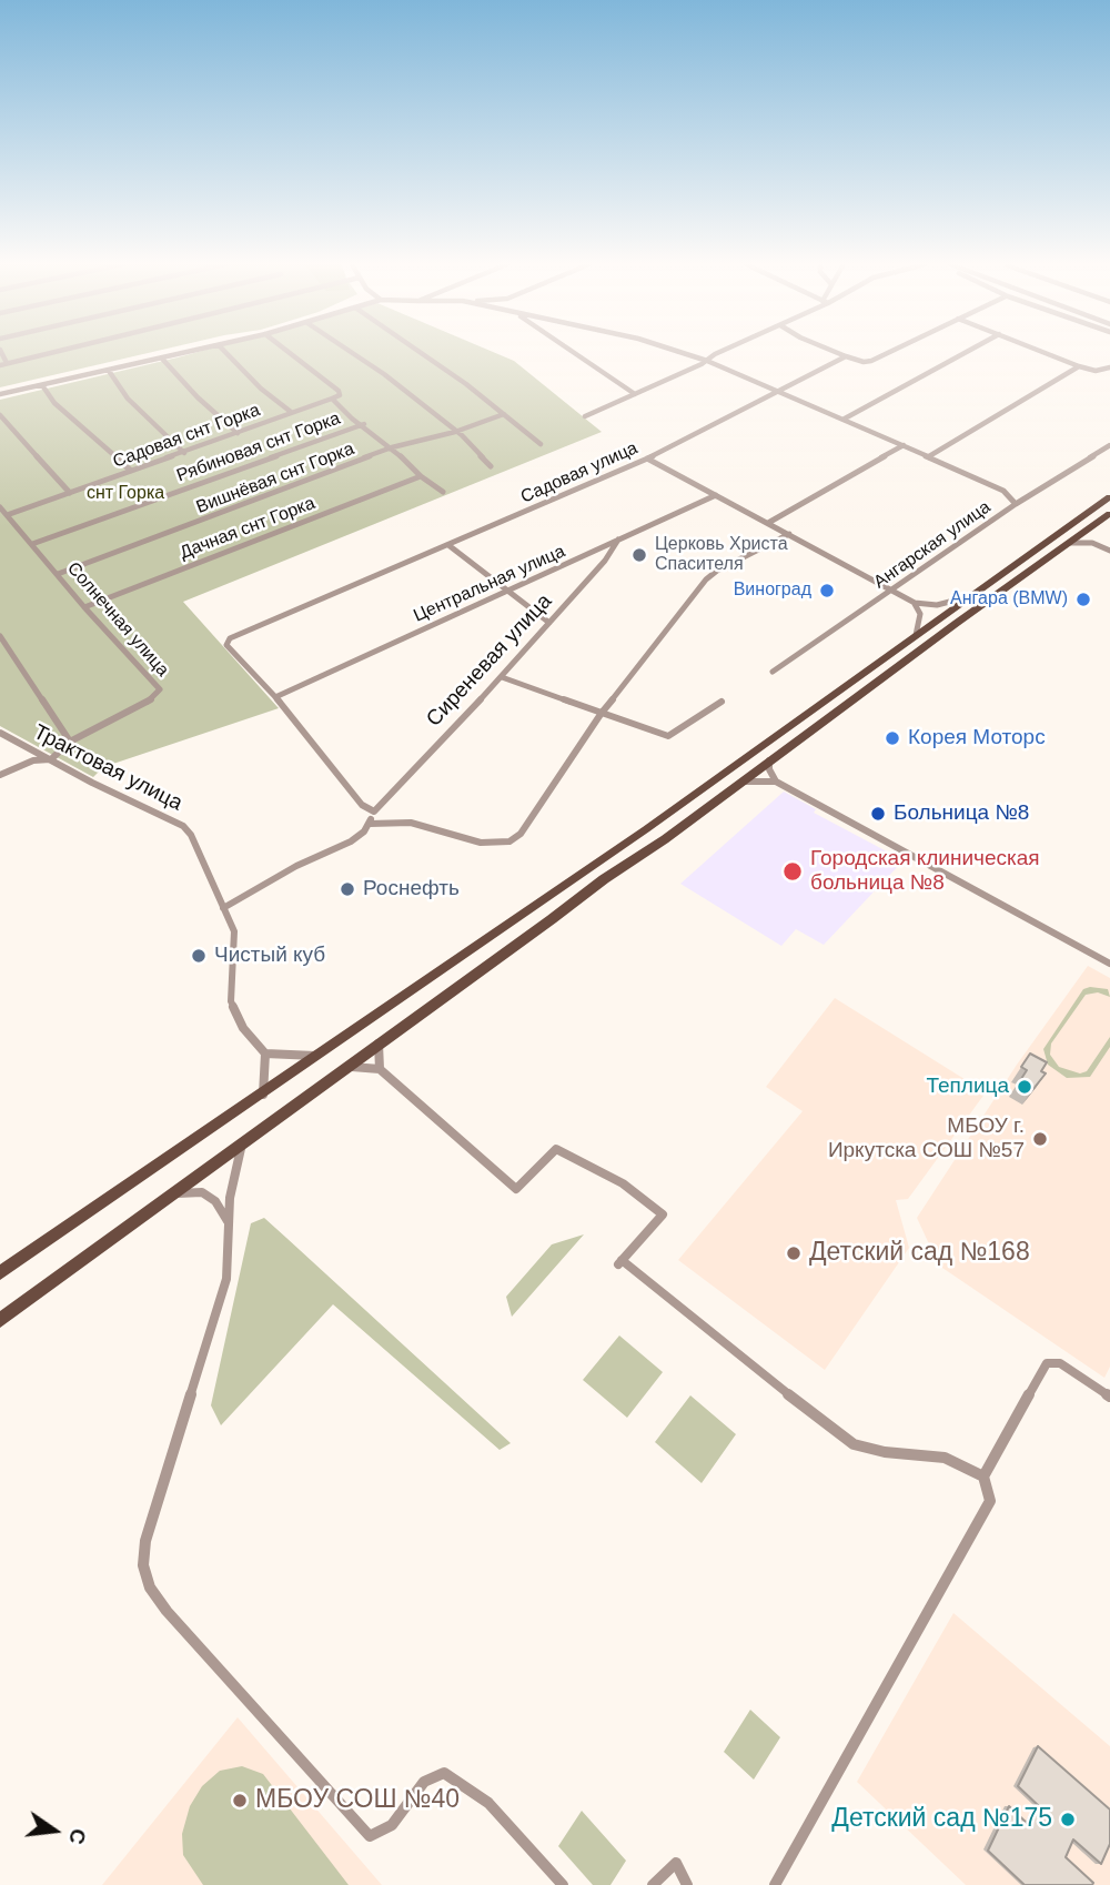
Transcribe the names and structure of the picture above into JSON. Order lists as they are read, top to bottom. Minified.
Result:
{"streets":{"street":["Садовая снт Горка","Рябиновая снт Горка","Садовая улица","Вишнёвая снт Горка","Дачная снт Горка","Ангарская улица","Центральная улица","Солнечная улица","Сиреневая улица","Трактовая улица"]},"crossings":[["Садовая снт Горка","Солнечная улица"],["Рябиновая снт Горка","Солнечная улица"],["Садовая улица","Центральная улица"],["Вишнёвая снт Горка","Солнечная улица"],["Дачная снт Горка","Солнечная улица"],["Центральная улица","Сиреневая улица"],["Солнечная улица","Трактовая улица"]],"parks":["снт Горка"],"places":["Церковь Христа Спасителя","Виноград","Ангара (BMW)","Корея Моторс","Больница №8","Городская клиническая больница №8","Роснефть","Чистый куб","Теплица","МБОУ г. Иркутска СОШ №57","Детский сад №168","МБОУ СОШ №40","Детский сад №175"],"north":"right"}
